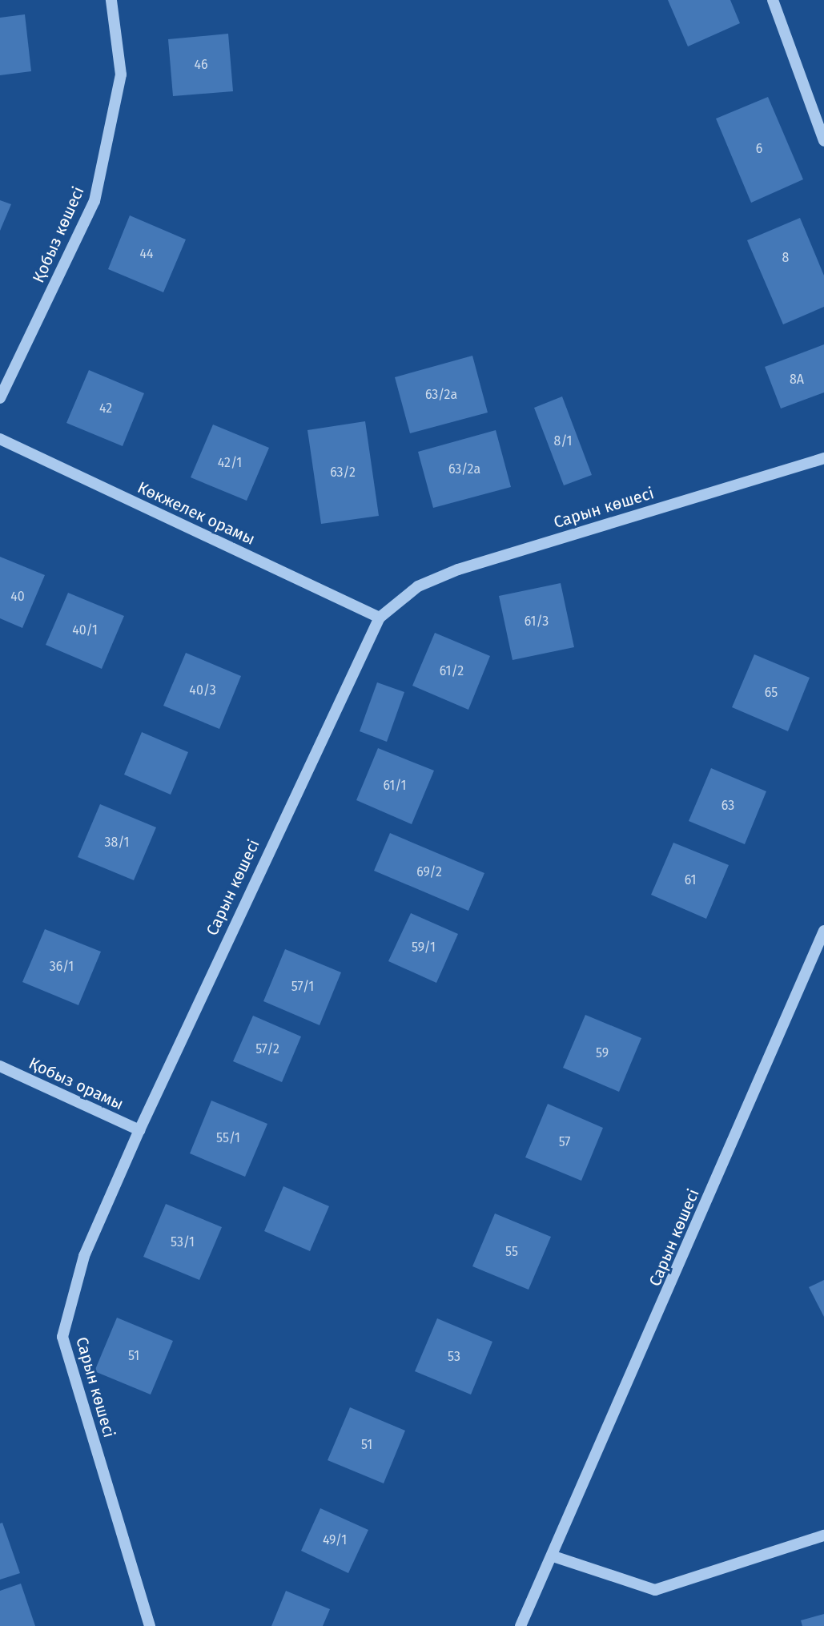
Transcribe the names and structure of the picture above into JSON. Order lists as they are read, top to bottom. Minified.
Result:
{"streets":{"street":["Қобыз көшесі","Сарын көшесі","Көкжелек орамы","Қобыз орамы"]},"crossings":[["Сарын көшесі","Көкжелек орамы"],["Сарын көшесі","Қобыз орамы"]],"house_numbers":["46","6","44","8","8А","63/2а","42","8/1","42/1","63/2а","63/2","40","61/3","40/1","61/2","40/3","65","61/1","63","38/1","69/2","61","59/1","36/1","57/1","57/2","59","55/1","57","53/1","55","51","53","51","49/1"]}
